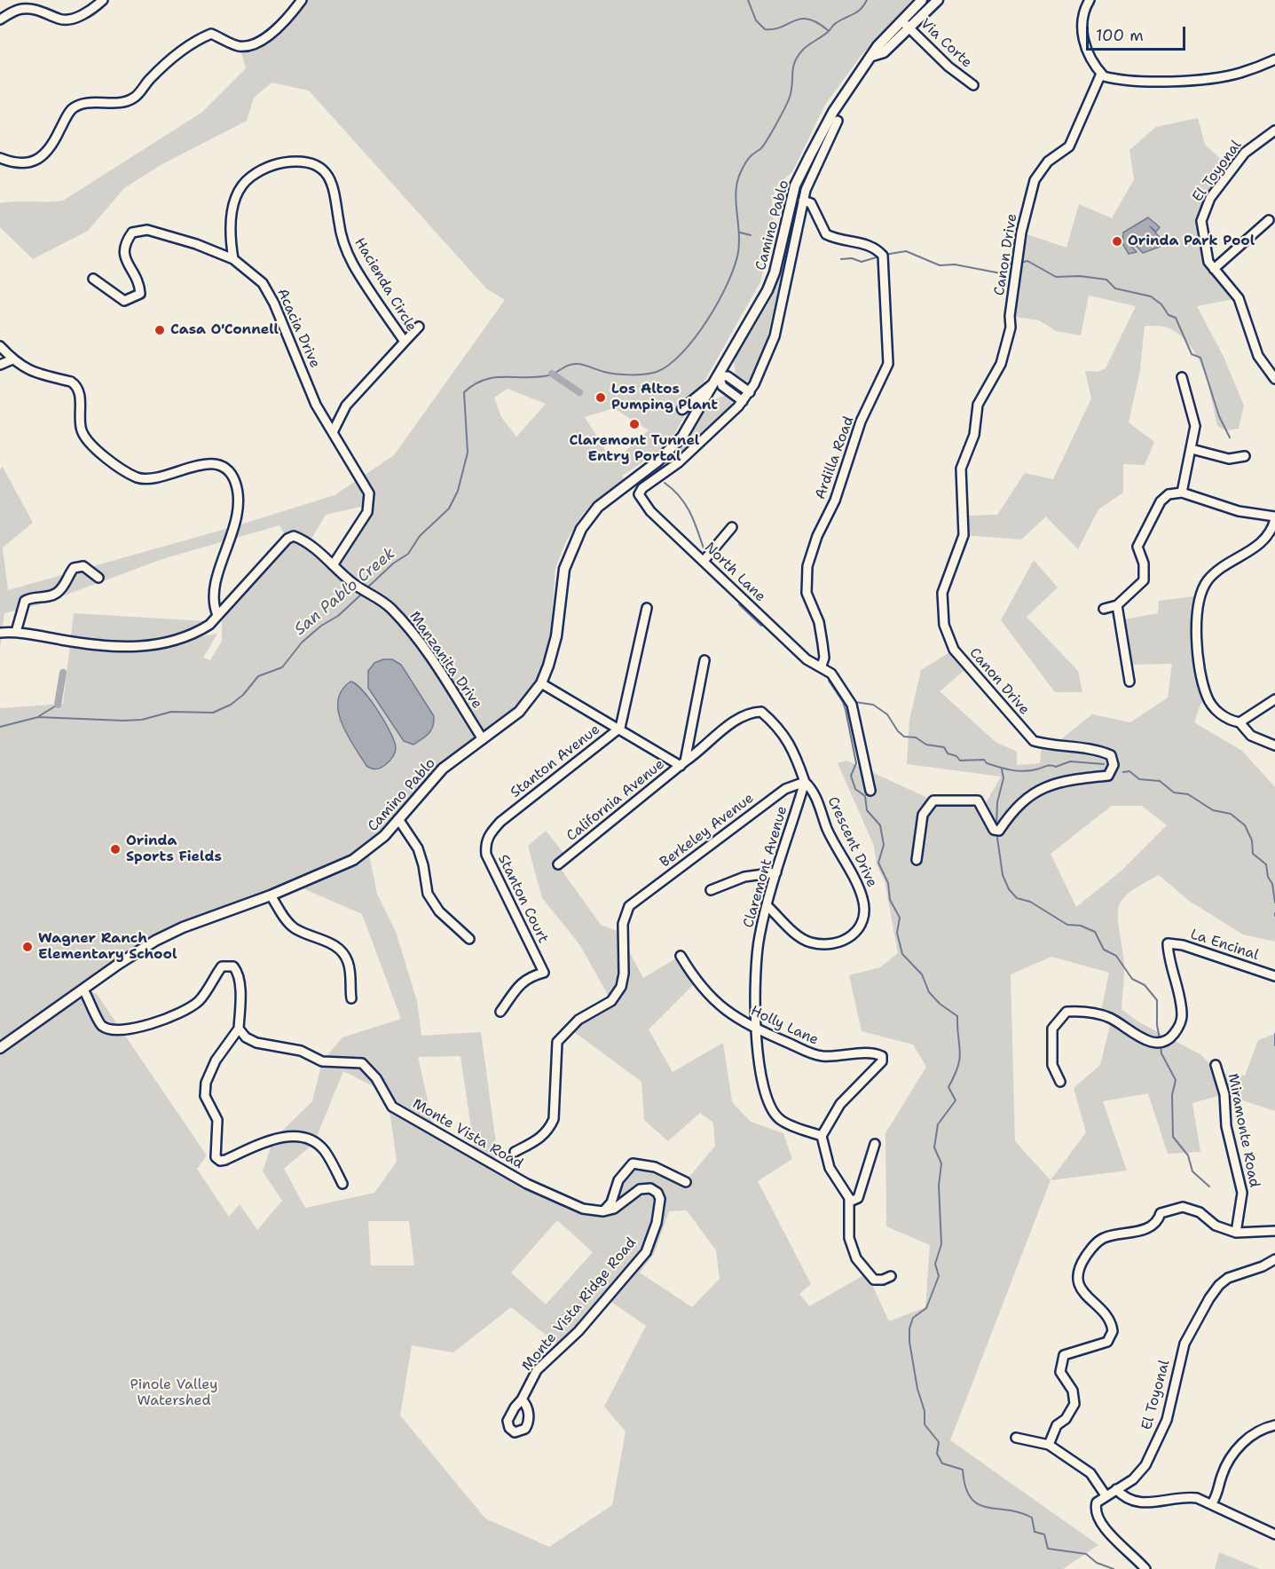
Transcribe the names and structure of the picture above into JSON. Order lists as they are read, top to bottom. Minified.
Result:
{"streets":{"main road":["Camino Pablo"],"street":["Via Corte","El Toyonal","Canon Drive","Hacienda Circle","Acacia Drive","Ardilla Road","North Lane","Manzanita Drive","Stanton Avenue","California Avenue","Berkeley Avenue","Crescent Drive","Claremont Avenue","Stanton Court","La Encinal","Holly Lane","Miramonte Road","Monte Vista Road","Monte Vista Ridge Road"]},"crossings":[["Via Corte","Camino Pablo"],["Camino Pablo","Ardilla Road"],["Camino Pablo","North Lane"],["Camino Pablo","Manzanita Drive"],["Hacienda Circle","Acacia Drive"],["Acacia Drive","Manzanita Drive"],["Ardilla Road","North Lane"],["Stanton Avenue","Stanton Court"],["Berkeley Avenue","Crescent Drive"],["Berkeley Avenue","Claremont Avenue"],["Crescent Drive","Claremont Avenue"],["Claremont Avenue","Holly Lane"],["Monte Vista Road","Monte Vista Ridge Road"]],"water":["San Pablo Creek"],"parks":["Pinole Valley Watershed"],"places":["Orinda Park Pool","Casa O'Connell","Los Altos Pumping Plant","Claremont Tunnel Entry Portal","Orinda Sports Fields","Wagner Ranch Elementary School"],"scale_bar":"100 m"}
